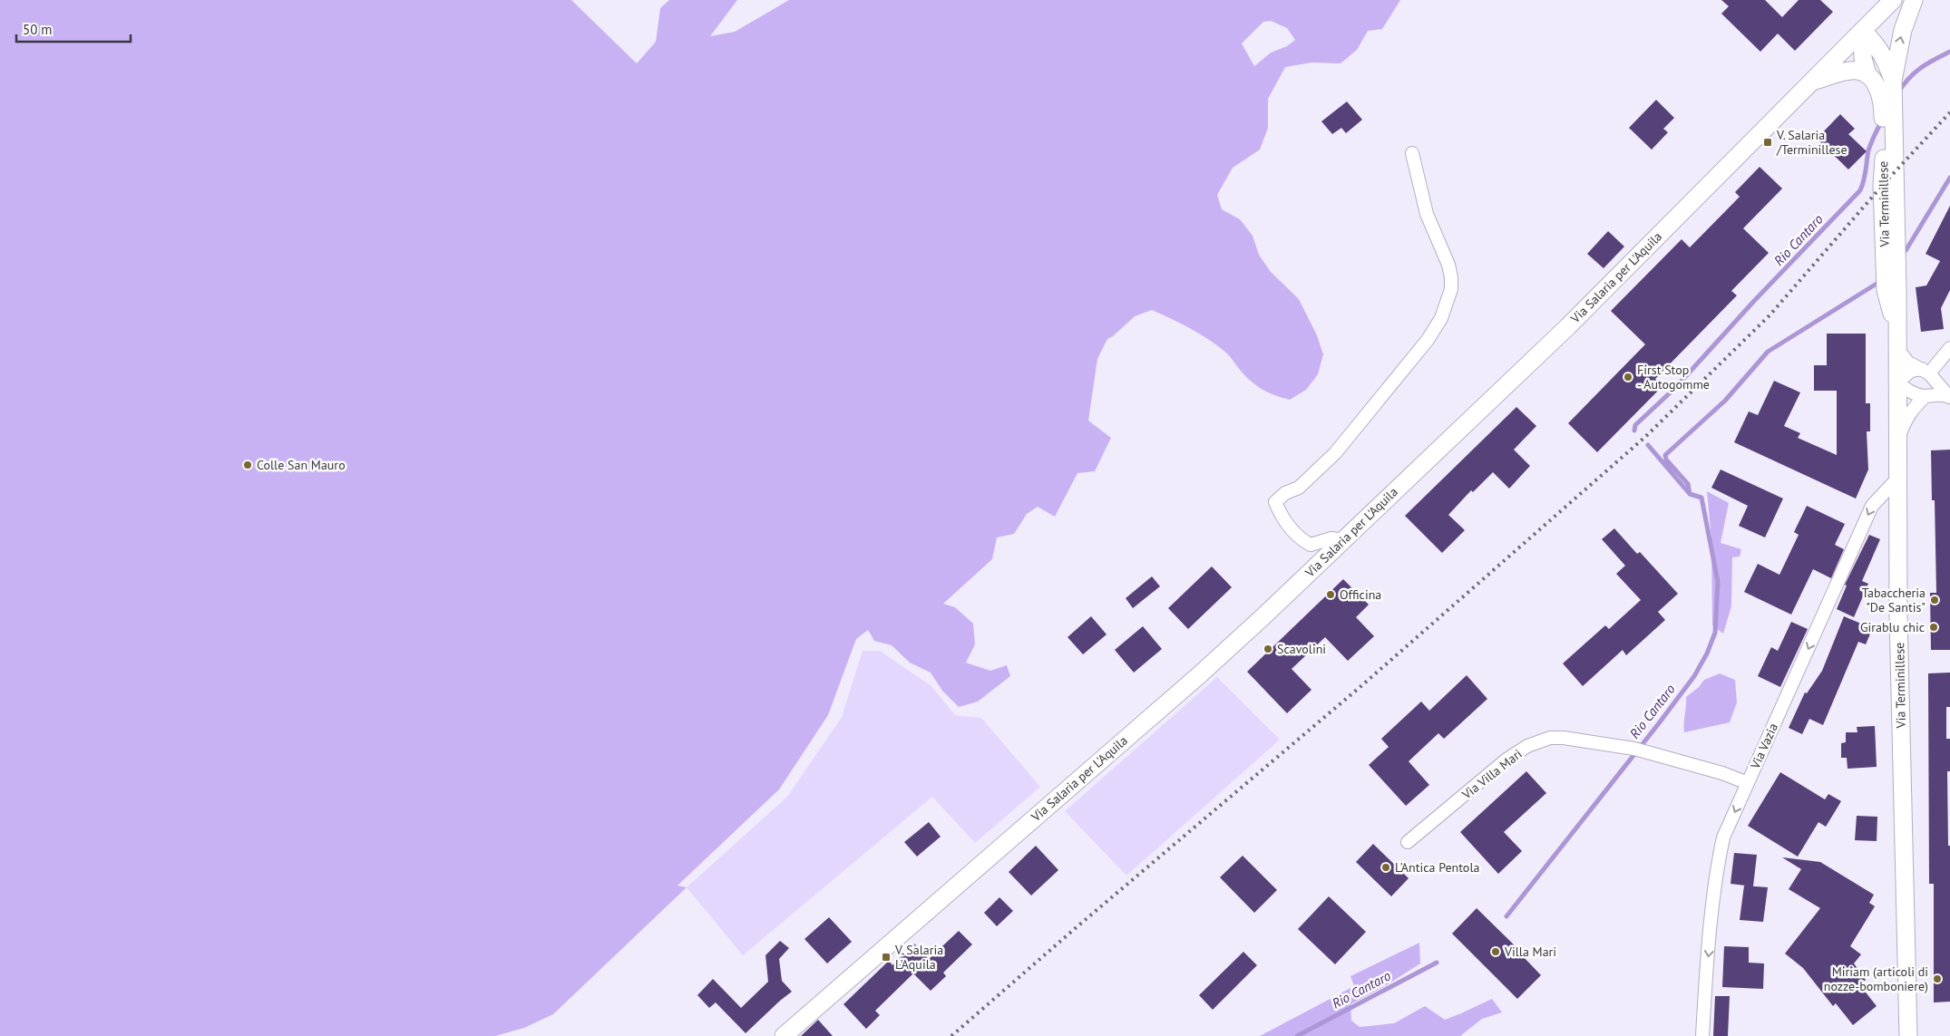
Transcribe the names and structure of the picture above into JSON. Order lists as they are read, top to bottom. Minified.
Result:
{"streets":{"main road":["Via Terminillese","Via Salaria per L'Aquila"],"street":["Via Vazia","Via Villa Mari"]},"crossings":[["Via Terminillese","Via Vazia"],["Via Vazia","Via Villa Mari"]],"one_way":["Via Vazia"],"water":["Rio Cantaro"],"places":{"transit":["V. Salaria /Terminillese","V. Salaria L'Aquila"],"other":["First Stop - Autogomme","Colle San Mauro","Officina","Tabaccheria \"De Santis\"","Girablu chic","Scavolini","L'Antica Pentola","Villa Mari","Miriam (articoli di nozze-bomboniere)"]},"scale_bar":"50 m"}
